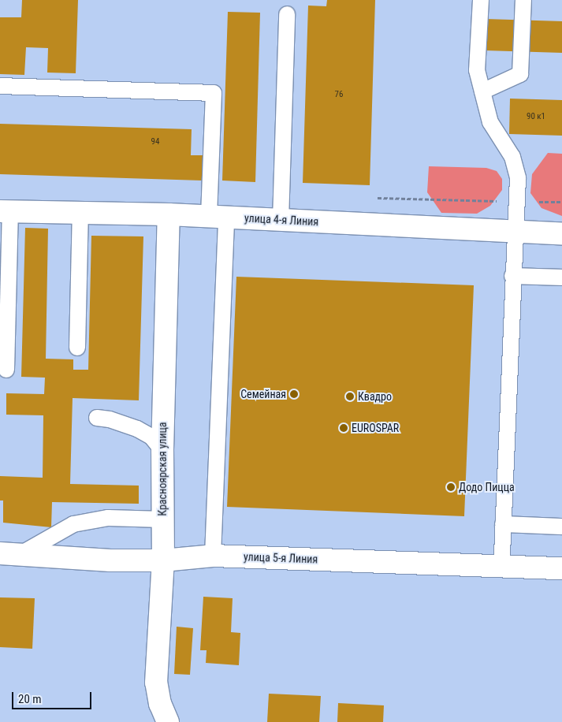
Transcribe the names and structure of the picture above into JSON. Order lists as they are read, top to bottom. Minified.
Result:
{"streets":{"street":["улица 4-я Линия","Красноярская улица","улица 5-я Линия"]},"crossings":[["улица 4-я Линия","Красноярская улица"],["Красноярская улица","улица 5-я Линия"]],"places":["Семейная","Квадро","EUROSPAR","Додо Пицца"],"house_numbers":["76","90 к1","94"],"scale_bar":"20 m"}
